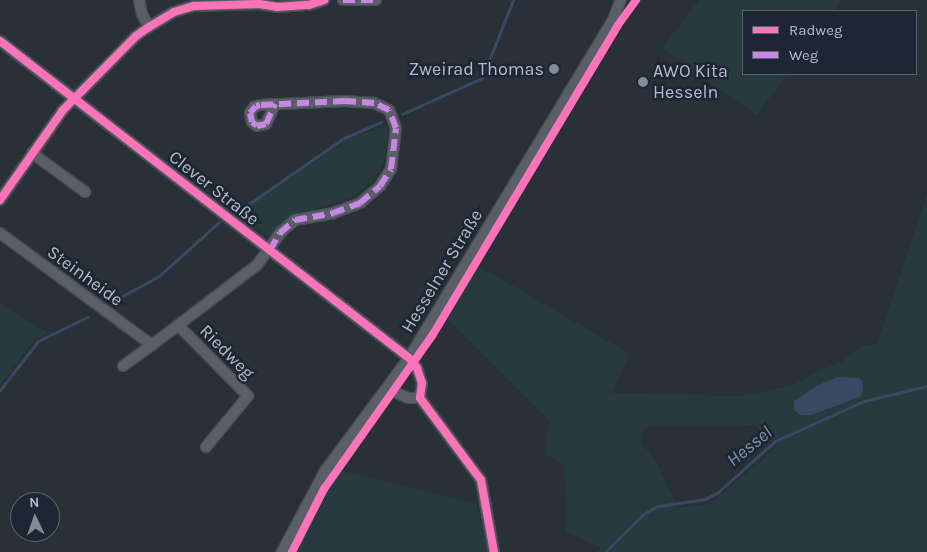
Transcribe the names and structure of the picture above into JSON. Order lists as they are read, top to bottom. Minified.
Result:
{"streets":{"street":["Clever Straße","Hesselner Straße","Steinheide","Riedweg"]},"crossings":[["Clever Straße","Hesselner Straße"]],"water":["Hessel"],"places":["Zweirad Thomas","AWO Kita Hesseln"],"legend":["Radweg","Weg"],"north":"top"}
